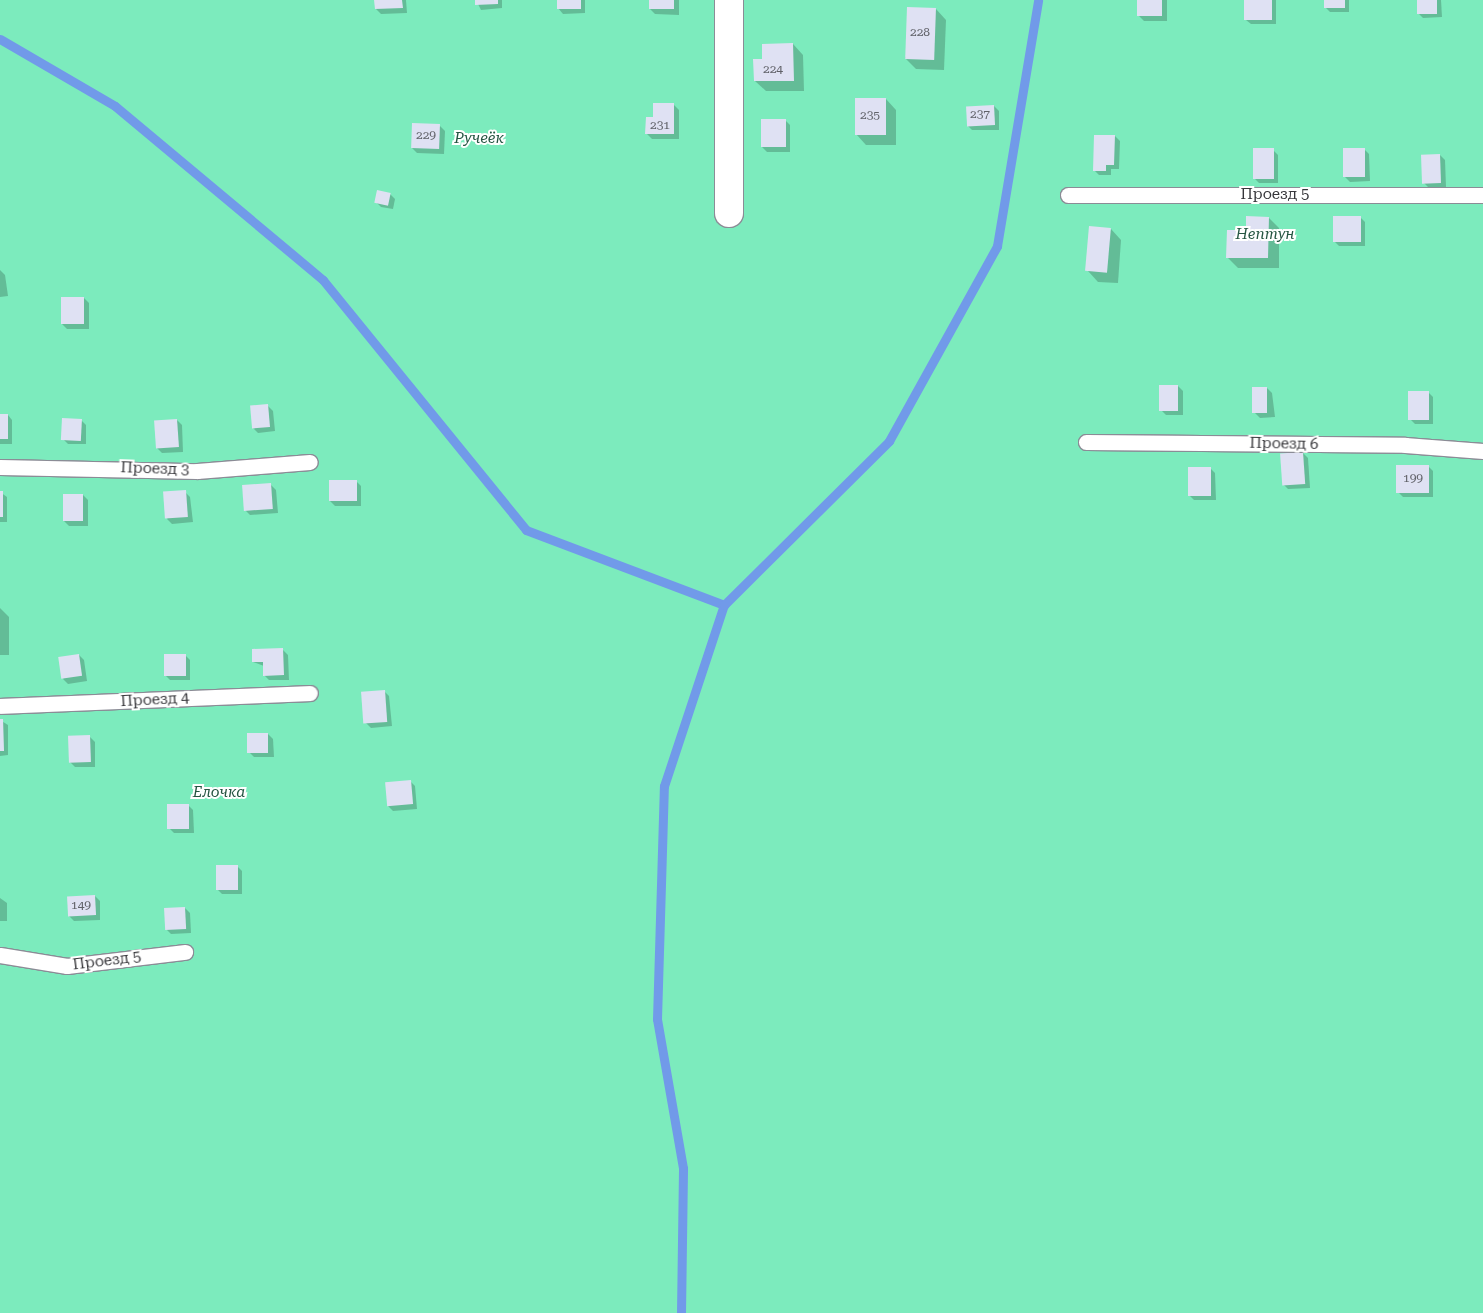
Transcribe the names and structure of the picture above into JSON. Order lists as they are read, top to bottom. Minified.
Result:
{"streets":{"lane":["Проезд 5","Проезд 6","Проезд 3","Проезд 4"]},"parks":["Ручеёк","Нептун","Елочка"],"house_numbers":["228","224","237","235","231","229","199","149"]}
